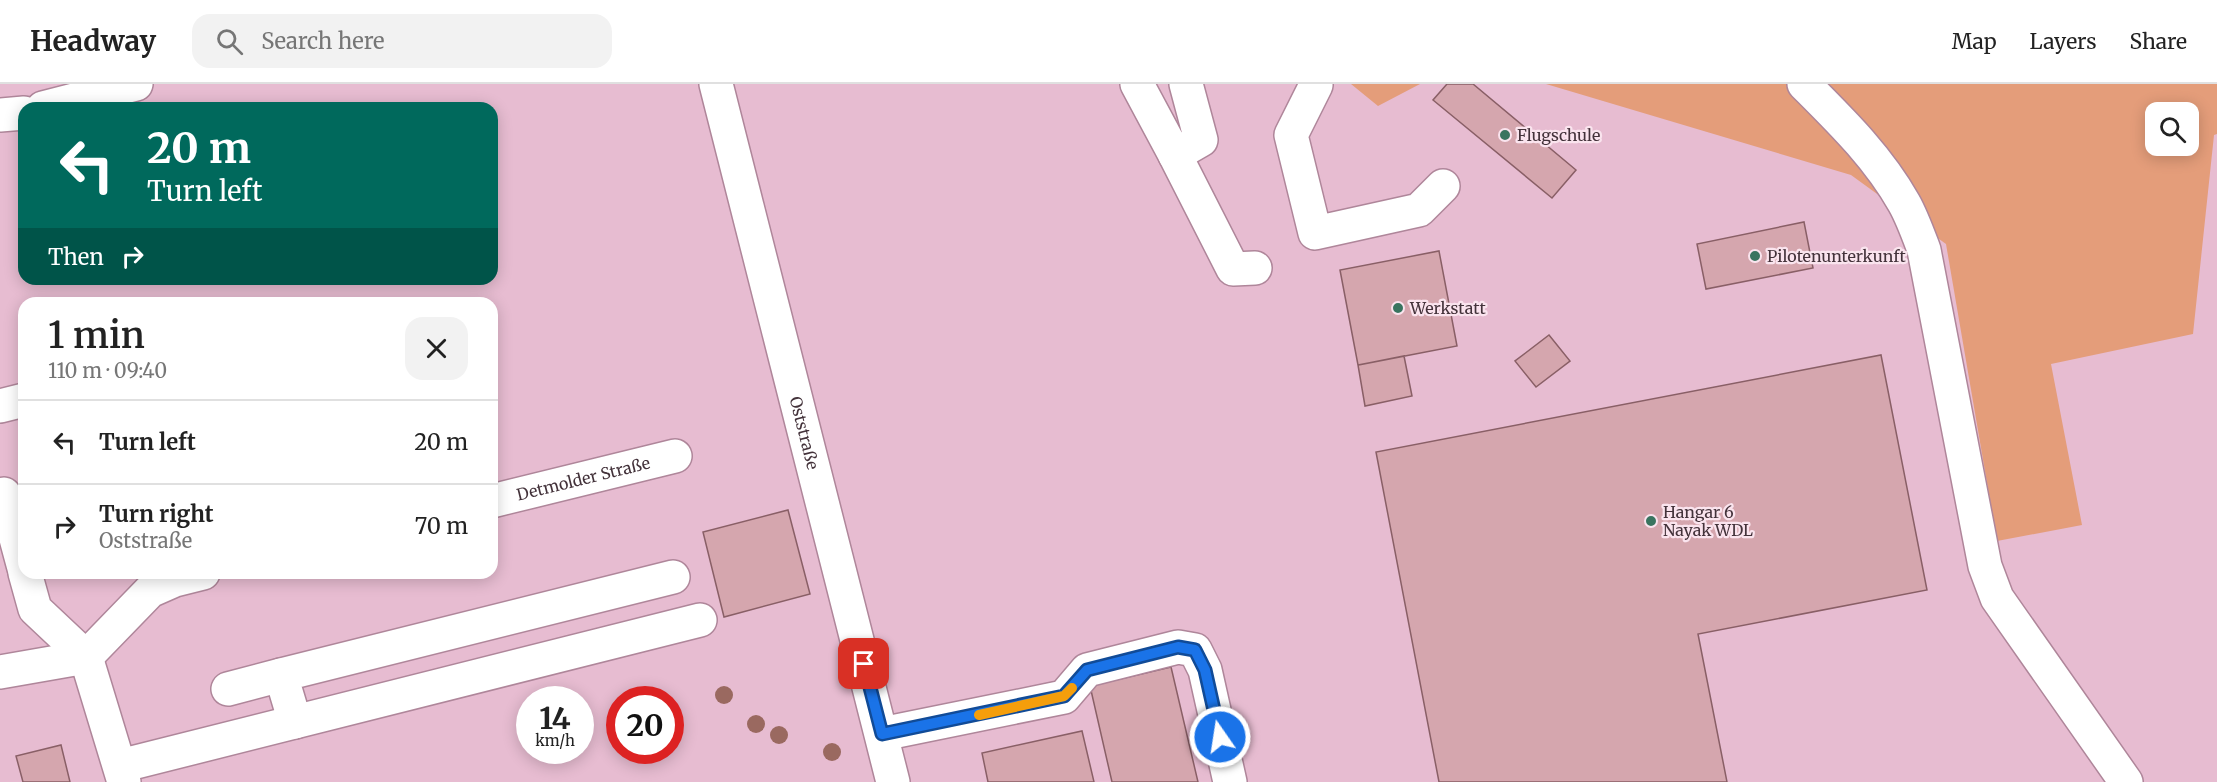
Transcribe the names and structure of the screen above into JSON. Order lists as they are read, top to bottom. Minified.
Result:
{"streets":{"lane":["Oststraße","Detmolder Straße"]},"places":["Flugschule","Pilotenunterkunft","Werkstatt","Hangar 6 Nayak WDL"],"page":{"header":"Headway","search":"Search here","nav":["Map","Layers","Share"],"turn":["20 m","Turn left"],"then":"Then","heading":["1 min","110 m · 09:40"],"list":[{"name":"Turn left","value":"20 m"},{"name":"Turn right","note":"Oststraße","value":"70 m"}],"speed":"14 km/h","limit":"20"}}
